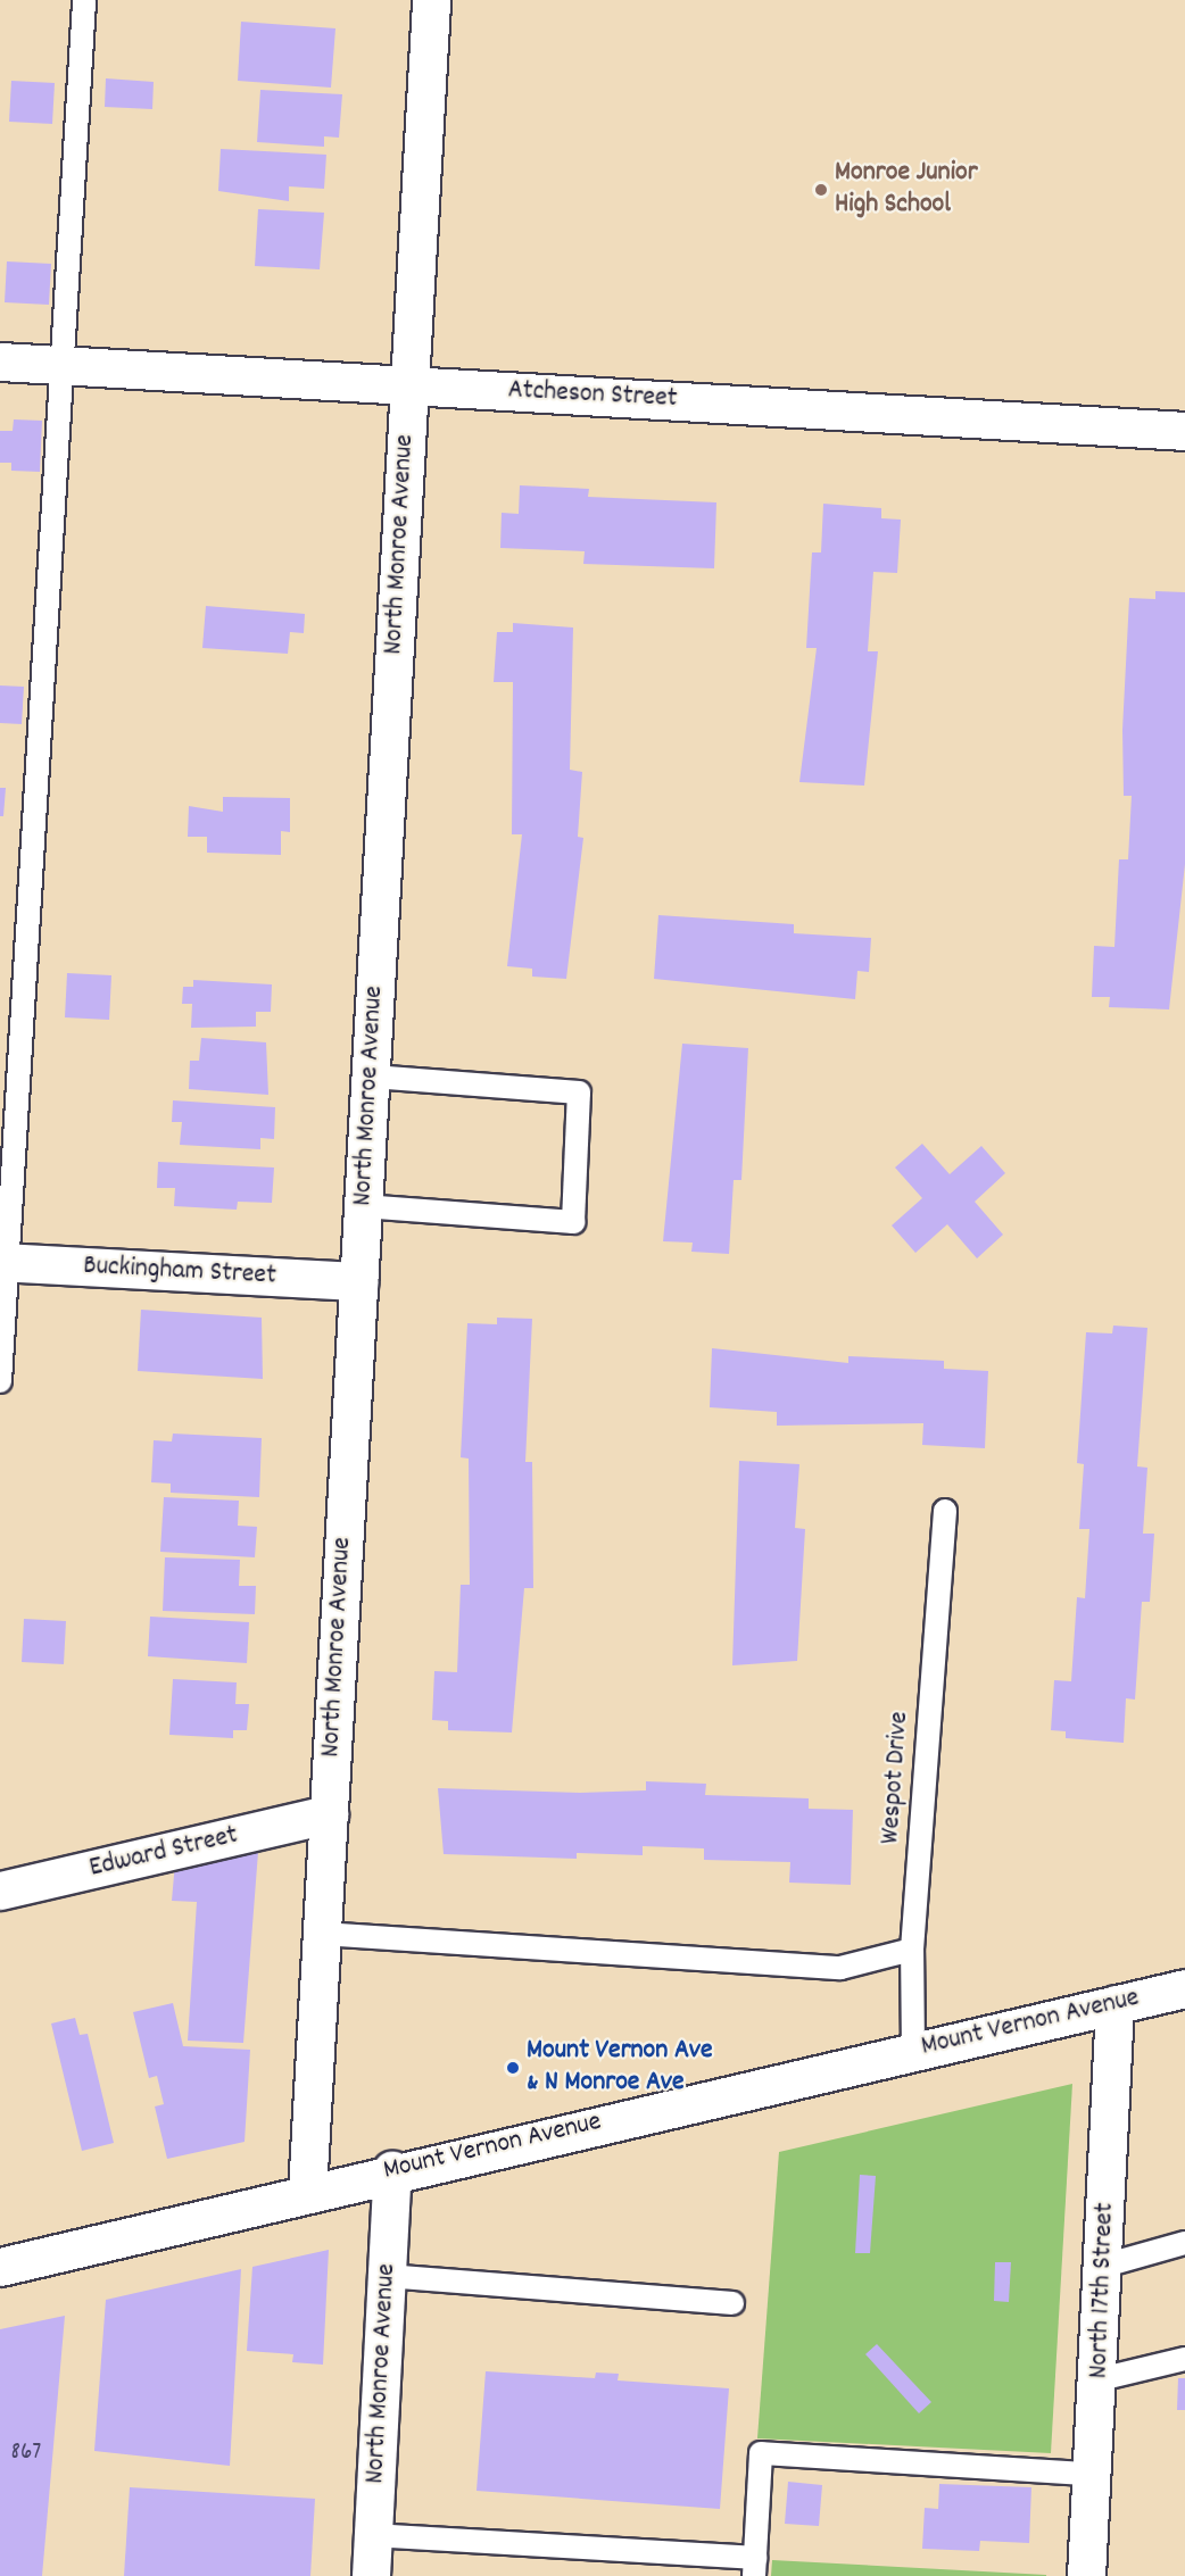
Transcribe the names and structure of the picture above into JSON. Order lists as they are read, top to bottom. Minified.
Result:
{"streets":{"street":["Atcheson Street","North Monroe Avenue","Buckingham Street","Edward Street","Mount Vernon Avenue","North 17th Street"],"lane":["Wespot Drive"]},"crossings":[["Atcheson Street","North Monroe Avenue"],["North Monroe Avenue","Buckingham Street"],["North Monroe Avenue","Edward Street"],["North Monroe Avenue","Mount Vernon Avenue"],["Wespot Drive","Mount Vernon Avenue"],["Mount Vernon Avenue","North 17th Street"]],"places":["Monroe Junior High School","Mount Vernon Ave & N Monroe Ave"],"house_numbers":["867"]}
